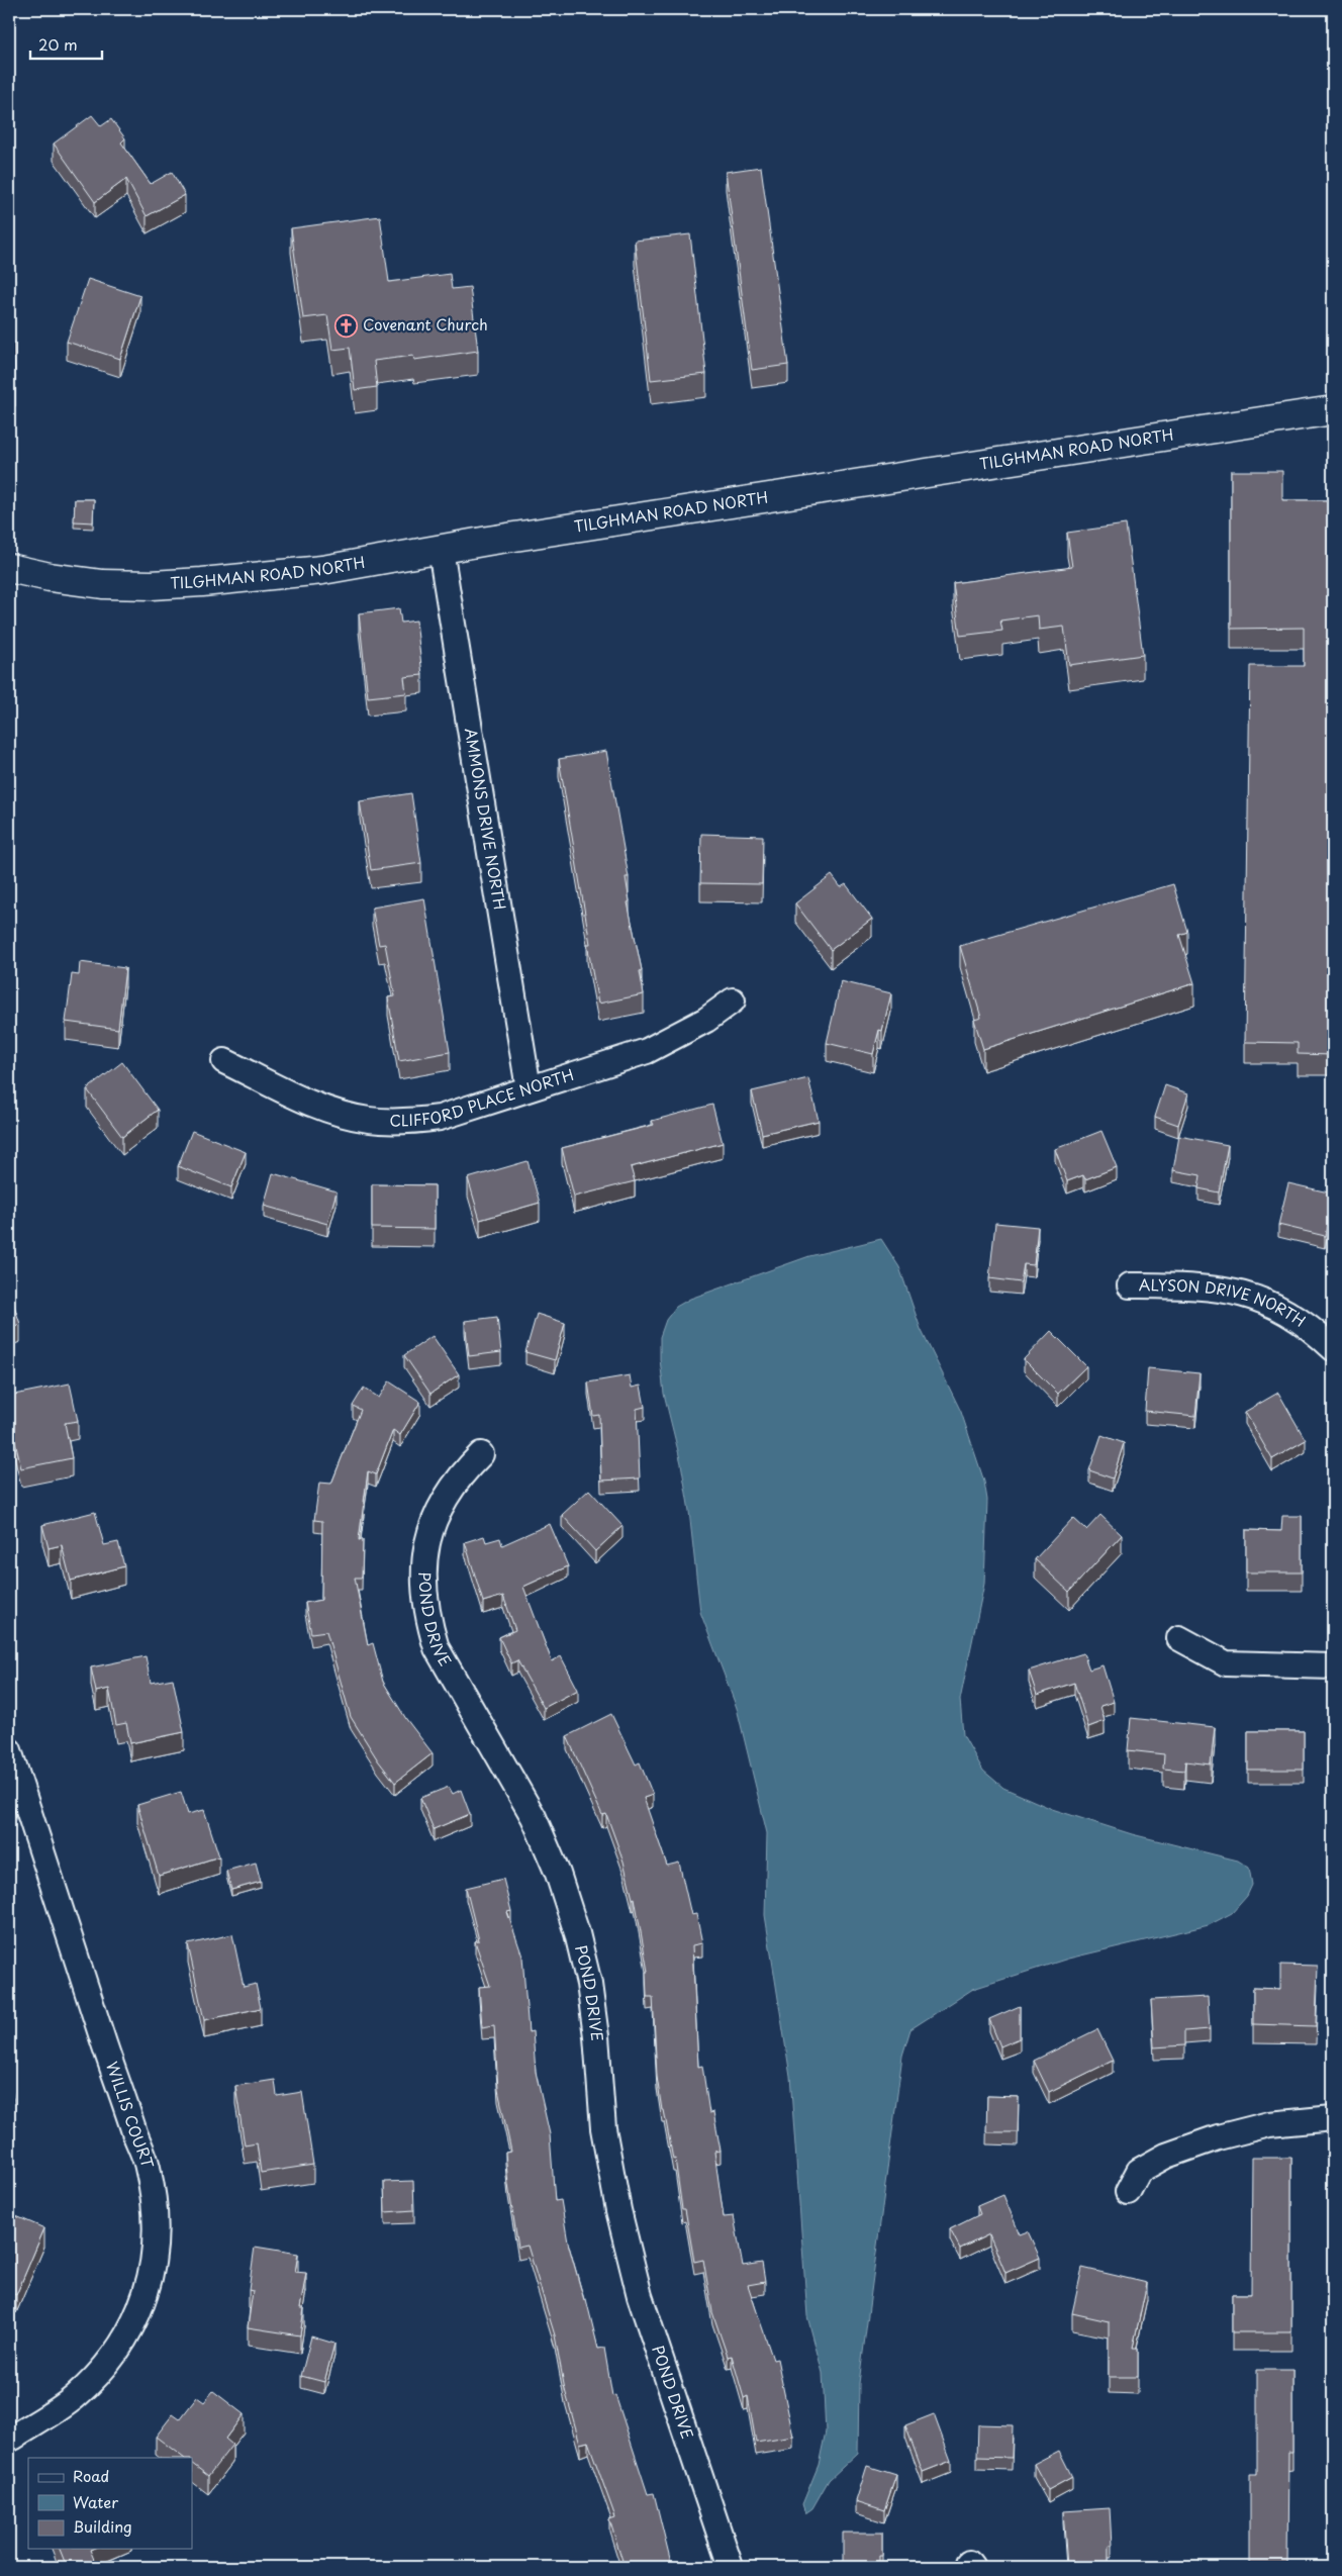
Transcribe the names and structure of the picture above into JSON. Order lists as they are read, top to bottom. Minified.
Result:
{"streets":{"street":["TILGHMAN ROAD NORTH","AMMONS DRIVE NORTH","CLIFFORD PLACE NORTH","ALYSON DRIVE NORTH","POND DRIVE","WILLIS COURT"]},"crossings":[["TILGHMAN ROAD NORTH","AMMONS DRIVE NORTH"],["AMMONS DRIVE NORTH","CLIFFORD PLACE NORTH"]],"places":{"church":["Covenant Church"]},"legend":["Road","Water","Building"],"scale_bar":"20 m"}
